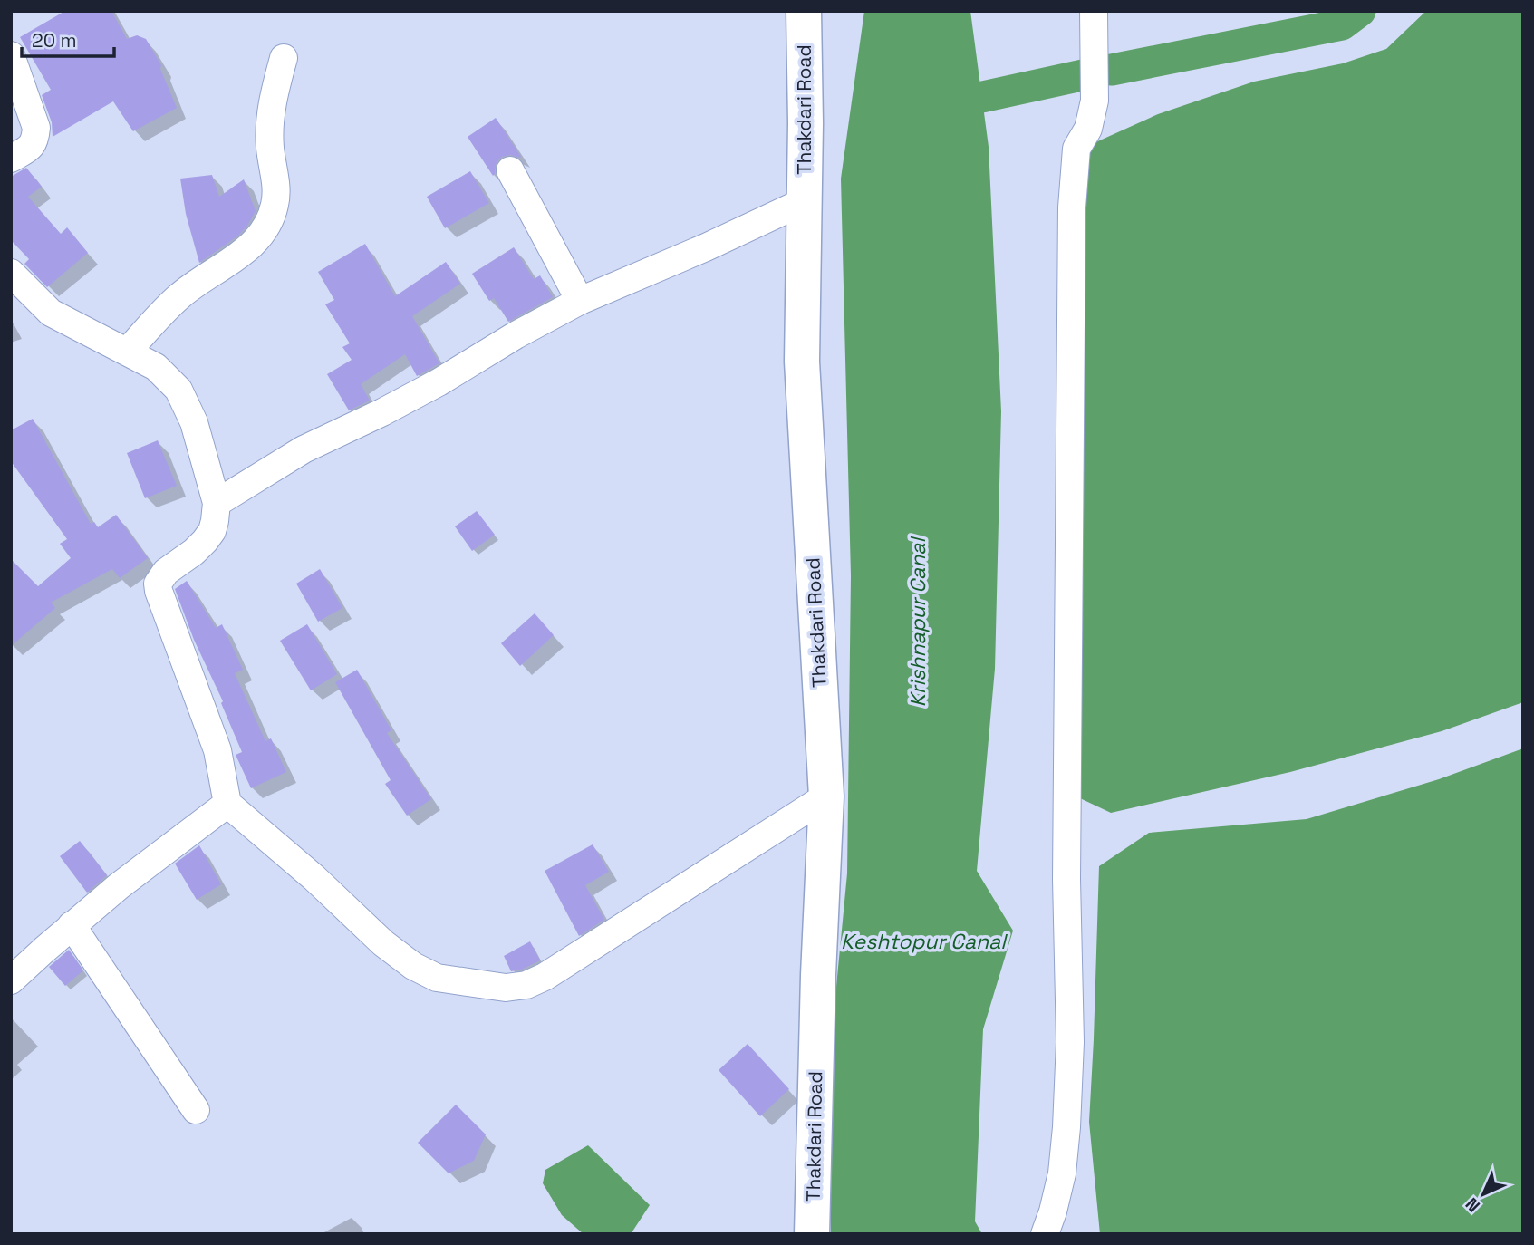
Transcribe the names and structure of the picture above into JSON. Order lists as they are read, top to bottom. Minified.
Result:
{"streets":{"street":["Thakdari Road"]},"water":["Krishnapur Canal","Keshtopur Canal"],"scale_bar":"20 m","north":"bottom left"}
